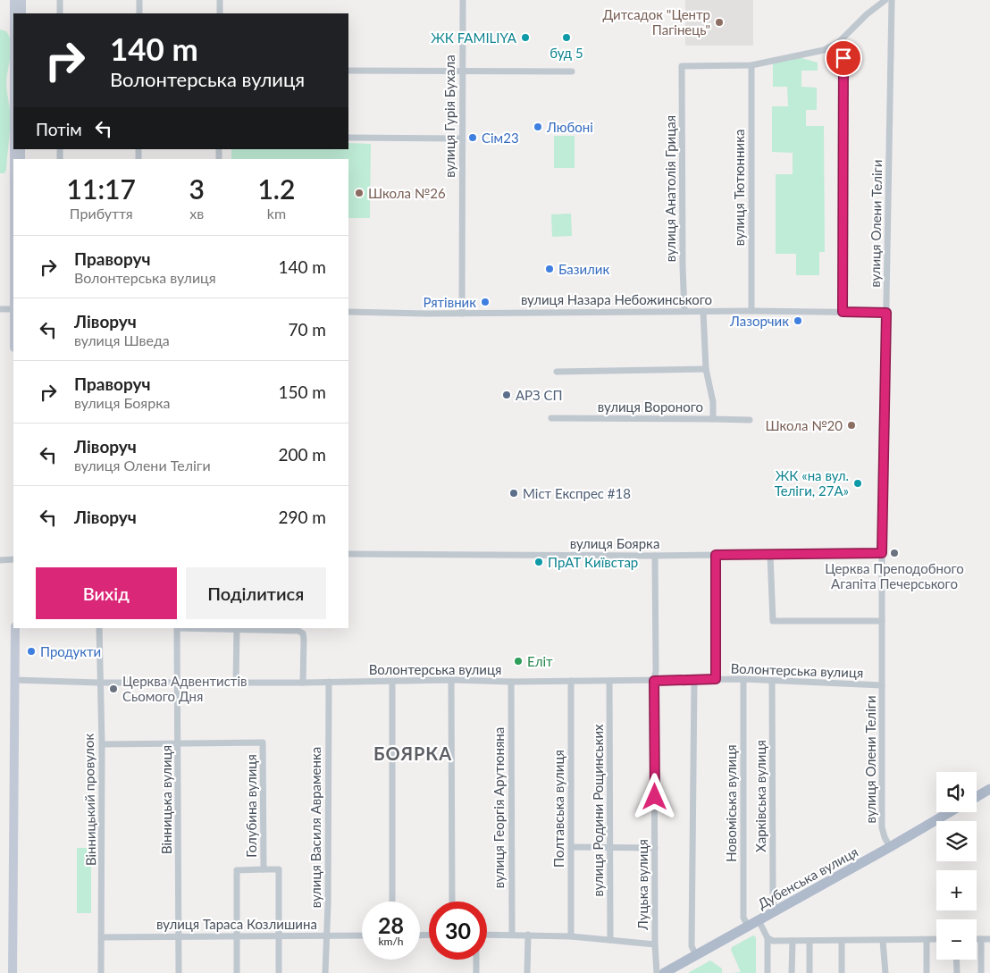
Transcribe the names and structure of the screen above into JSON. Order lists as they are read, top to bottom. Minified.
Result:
{"streets":{"main road":["Дубенська вулиця"],"street":["вулиця Гурія Бухала","вулиця Тютюнника","вулиця Анатолія Грицая","вулиця Олени Теліги","вулиця Назара Небожинського","вулиця Вороного","вулиця Боярка","Волонтерська вулиця","Харківська вулиця","Вінницький провулок","Вінницька вулиця","Новоміська вулиця","Голубина вулиця","вулиця Георгія Арутюняна","Полтавська вулиця","вулиця Родини Рощинських","вулиця Василя Авраменка","Луцька вулиця","вулиця Тараса Козлишина"]},"crossings":[["вулиця Гурія Бухала","вулиця Назара Небожинського"],["вулиця Тютюнника","вулиця Анатолія Грицая"],["вулиця Тютюнника","вулиця Назара Небожинського"],["вулиця Анатолія Грицая","вулиця Назара Небожинського"],["вулиця Олени Теліги","вулиця Назара Небожинського"],["вулиця Олени Теліги","вулиця Боярка"],["вулиця Олени Теліги","Волонтерська вулиця"],["вулиця Олени Теліги","Дубенська вулиця"],["вулиця Боярка","Луцька вулиця"],["Волонтерська вулиця","Харківська вулиця"],["Волонтерська вулиця","Вінницький провулок"],["Волонтерська вулиця","Вінницька вулиця"],["Волонтерська вулиця","Новоміська вулиця"],["Волонтерська вулиця","вулиця Георгія Арутюняна"],["Волонтерська вулиця","Полтавська вулиця"],["Волонтерська вулиця","вулиця Родини Рощинських"],["Волонтерська вулиця","вулиця Василя Авраменка"],["Волонтерська вулиця","Луцька вулиця"],["Харківська вулиця","Дубенська вулиця"],["Вінницький провулок","Голубина вулиця"],["Вінницький провулок","вулиця Тараса Козлишина"],["Вінницька вулиця","Голубина вулиця"],["Вінницька вулиця","вулиця Тараса Козлишина"],["Новоміська вулиця","Дубенська вулиця"],["Голубина вулиця","вулиця Тараса Козлишина"],["вулиця Василя Авраменка","вулиця Тараса Козлишина"]],"districts":["БОЯРКА"],"places":["Дитсадок \"Центр Пагінець\"","ЖК FAMILIYA","буд 5","Любоні","Сім23","Школа №26","Базилик","Рятівник","Лазорчик","АРЗ СП","Школа №20","ЖК «на вул. Теліги, 27А»","Міст Експрес #18","Церква Преподобного Агапіта Печерського","ПрАТ Київстар","Продукти","Еліт","Церква Адвентистів Сьомого Дня"],"page":{"turn":["140 m","Волонтерська вулиця"],"then":"Потім","eta":["11:17","Прибуття","3","хв","1.2","km"],"list":[{"name":"Праворуч","note":"Волонтерська вулиця","value":"140 m"},{"name":"Ліворуч","note":"вулиця Шведа","value":"70 m"},{"name":"Праворуч","note":"вулиця Боярка","value":"150 m"},{"name":"Ліворуч","note":"вулиця Олени Теліги","value":"200 m"},{"name":"Ліворуч","value":"290 m"}],"buttons":["Вихід","Поділитися"],"map_buttons":["+","−"],"speed":"28 km/h","limit":"30"}}
